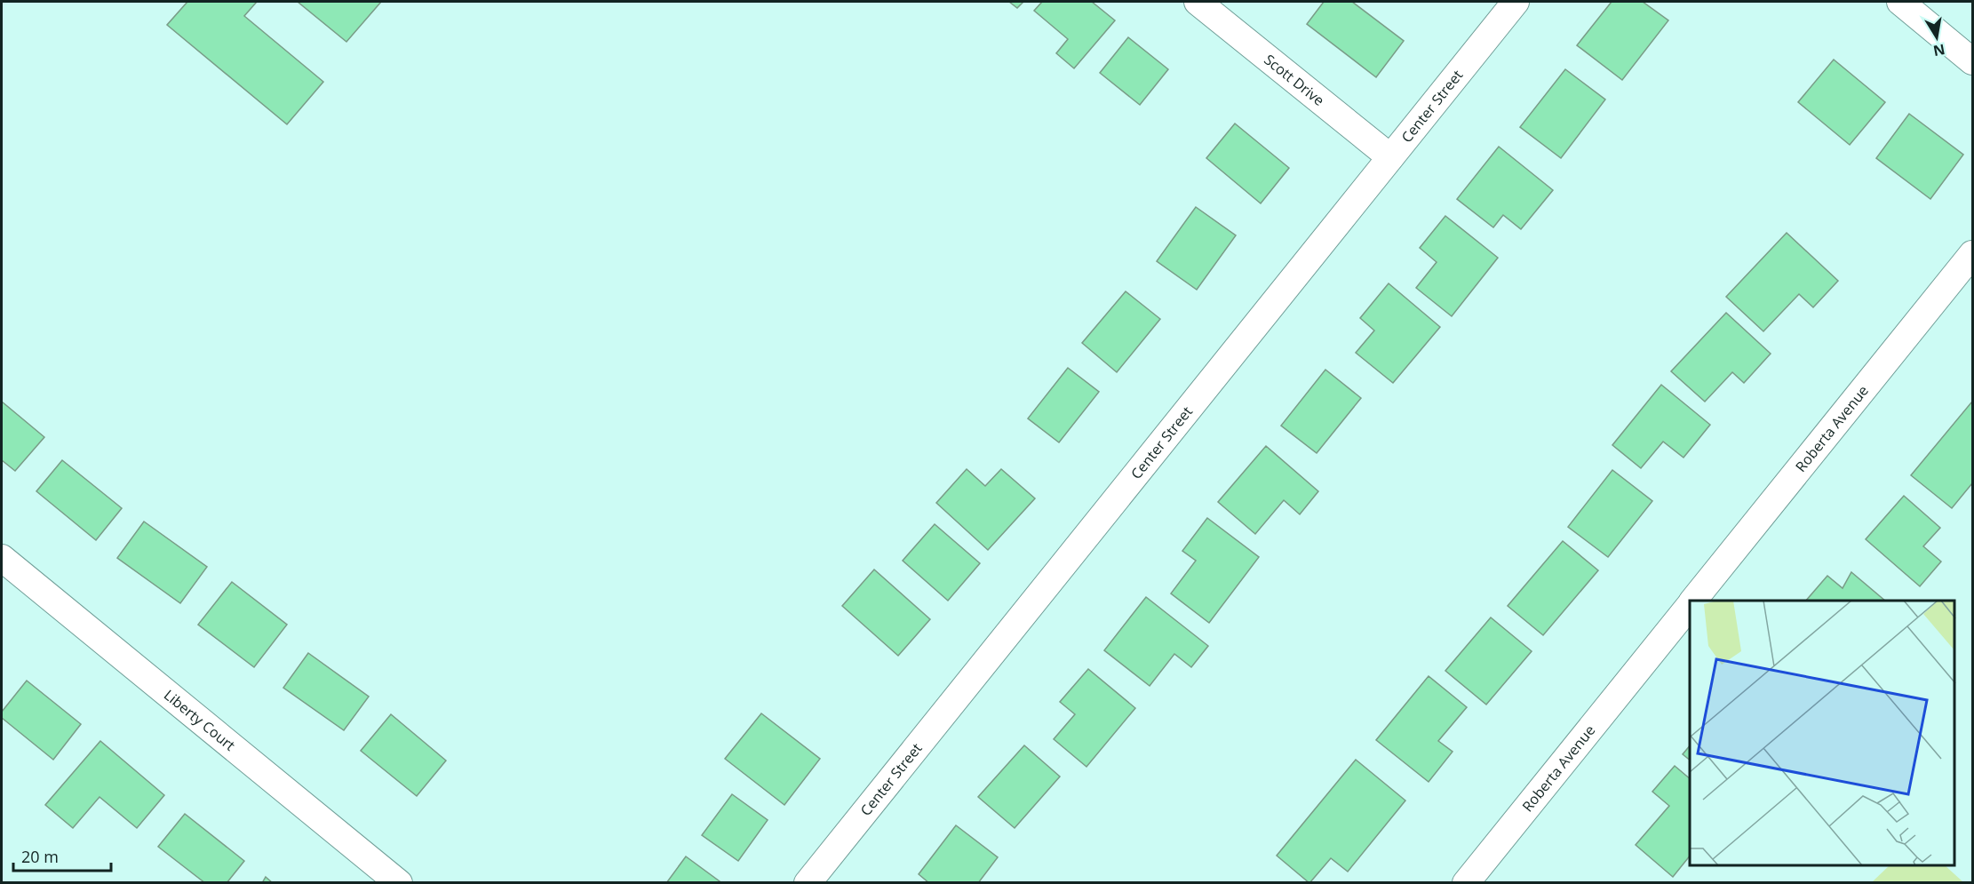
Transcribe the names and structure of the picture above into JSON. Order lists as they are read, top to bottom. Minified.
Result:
{"streets":{"street":["Scott Drive","Center Street","Roberta Avenue","Liberty Court"]},"crossings":[["Scott Drive","Center Street"]],"scale_bar":"20 m","north":"bottom"}
